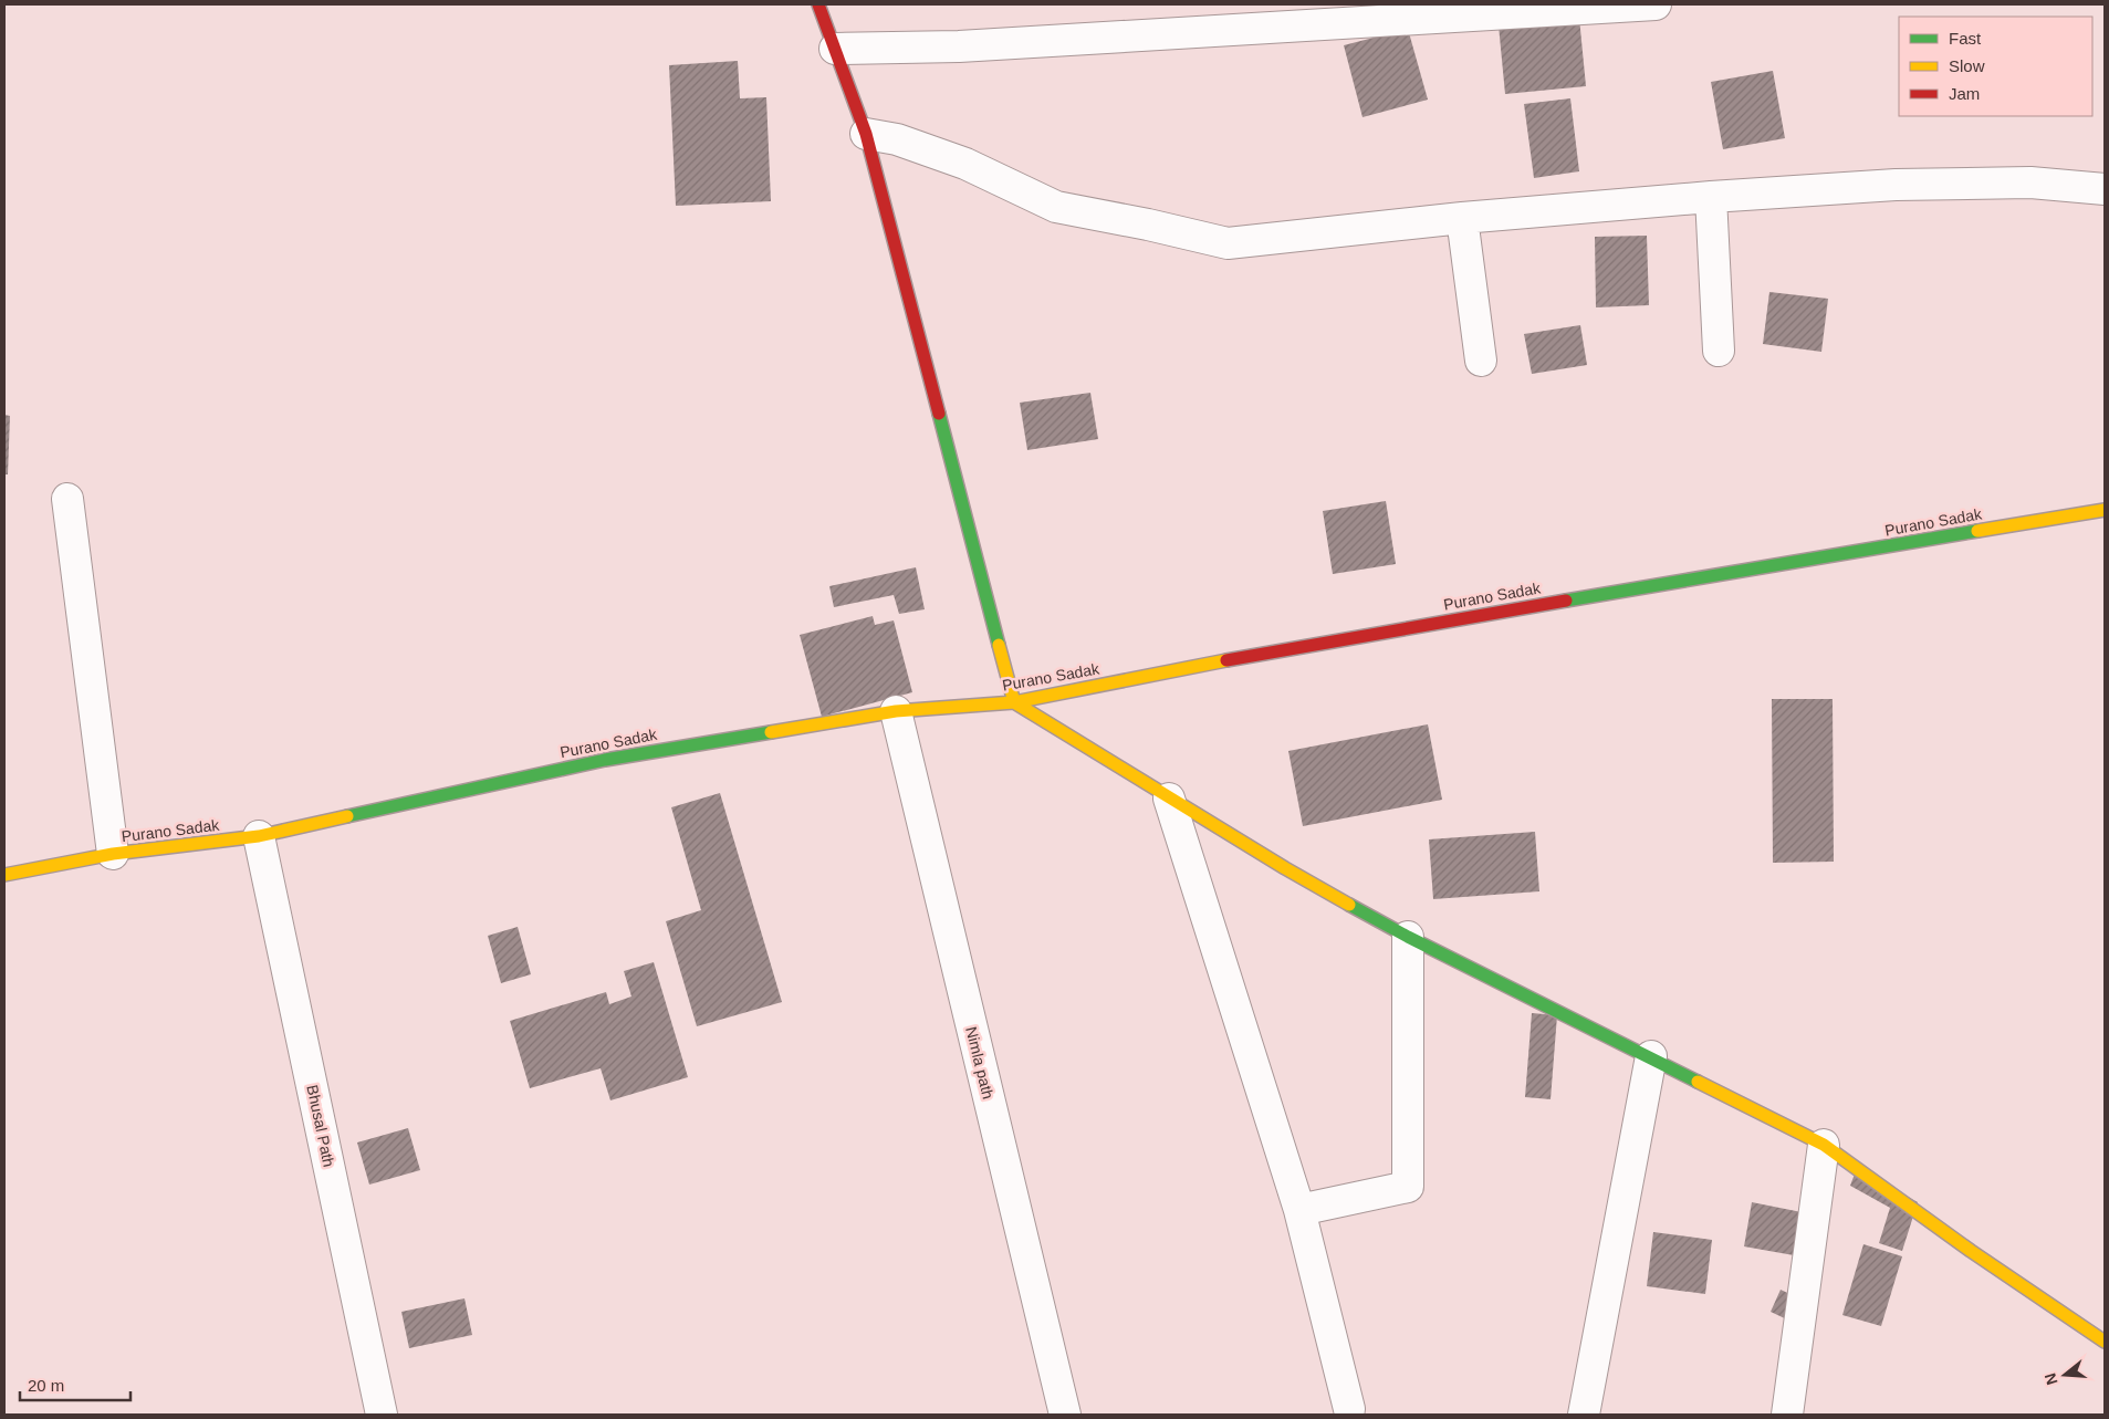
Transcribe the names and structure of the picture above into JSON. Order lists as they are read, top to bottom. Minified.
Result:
{"streets":{"main road":["Purano Sadak"],"street":["Nimla path","Bhusal Path"]},"crossings":[["Purano Sadak","Nimla path"],["Purano Sadak","Bhusal Path"]],"legend":["Fast","Slow","Jam"],"scale_bar":"20 m","north":"left"}
